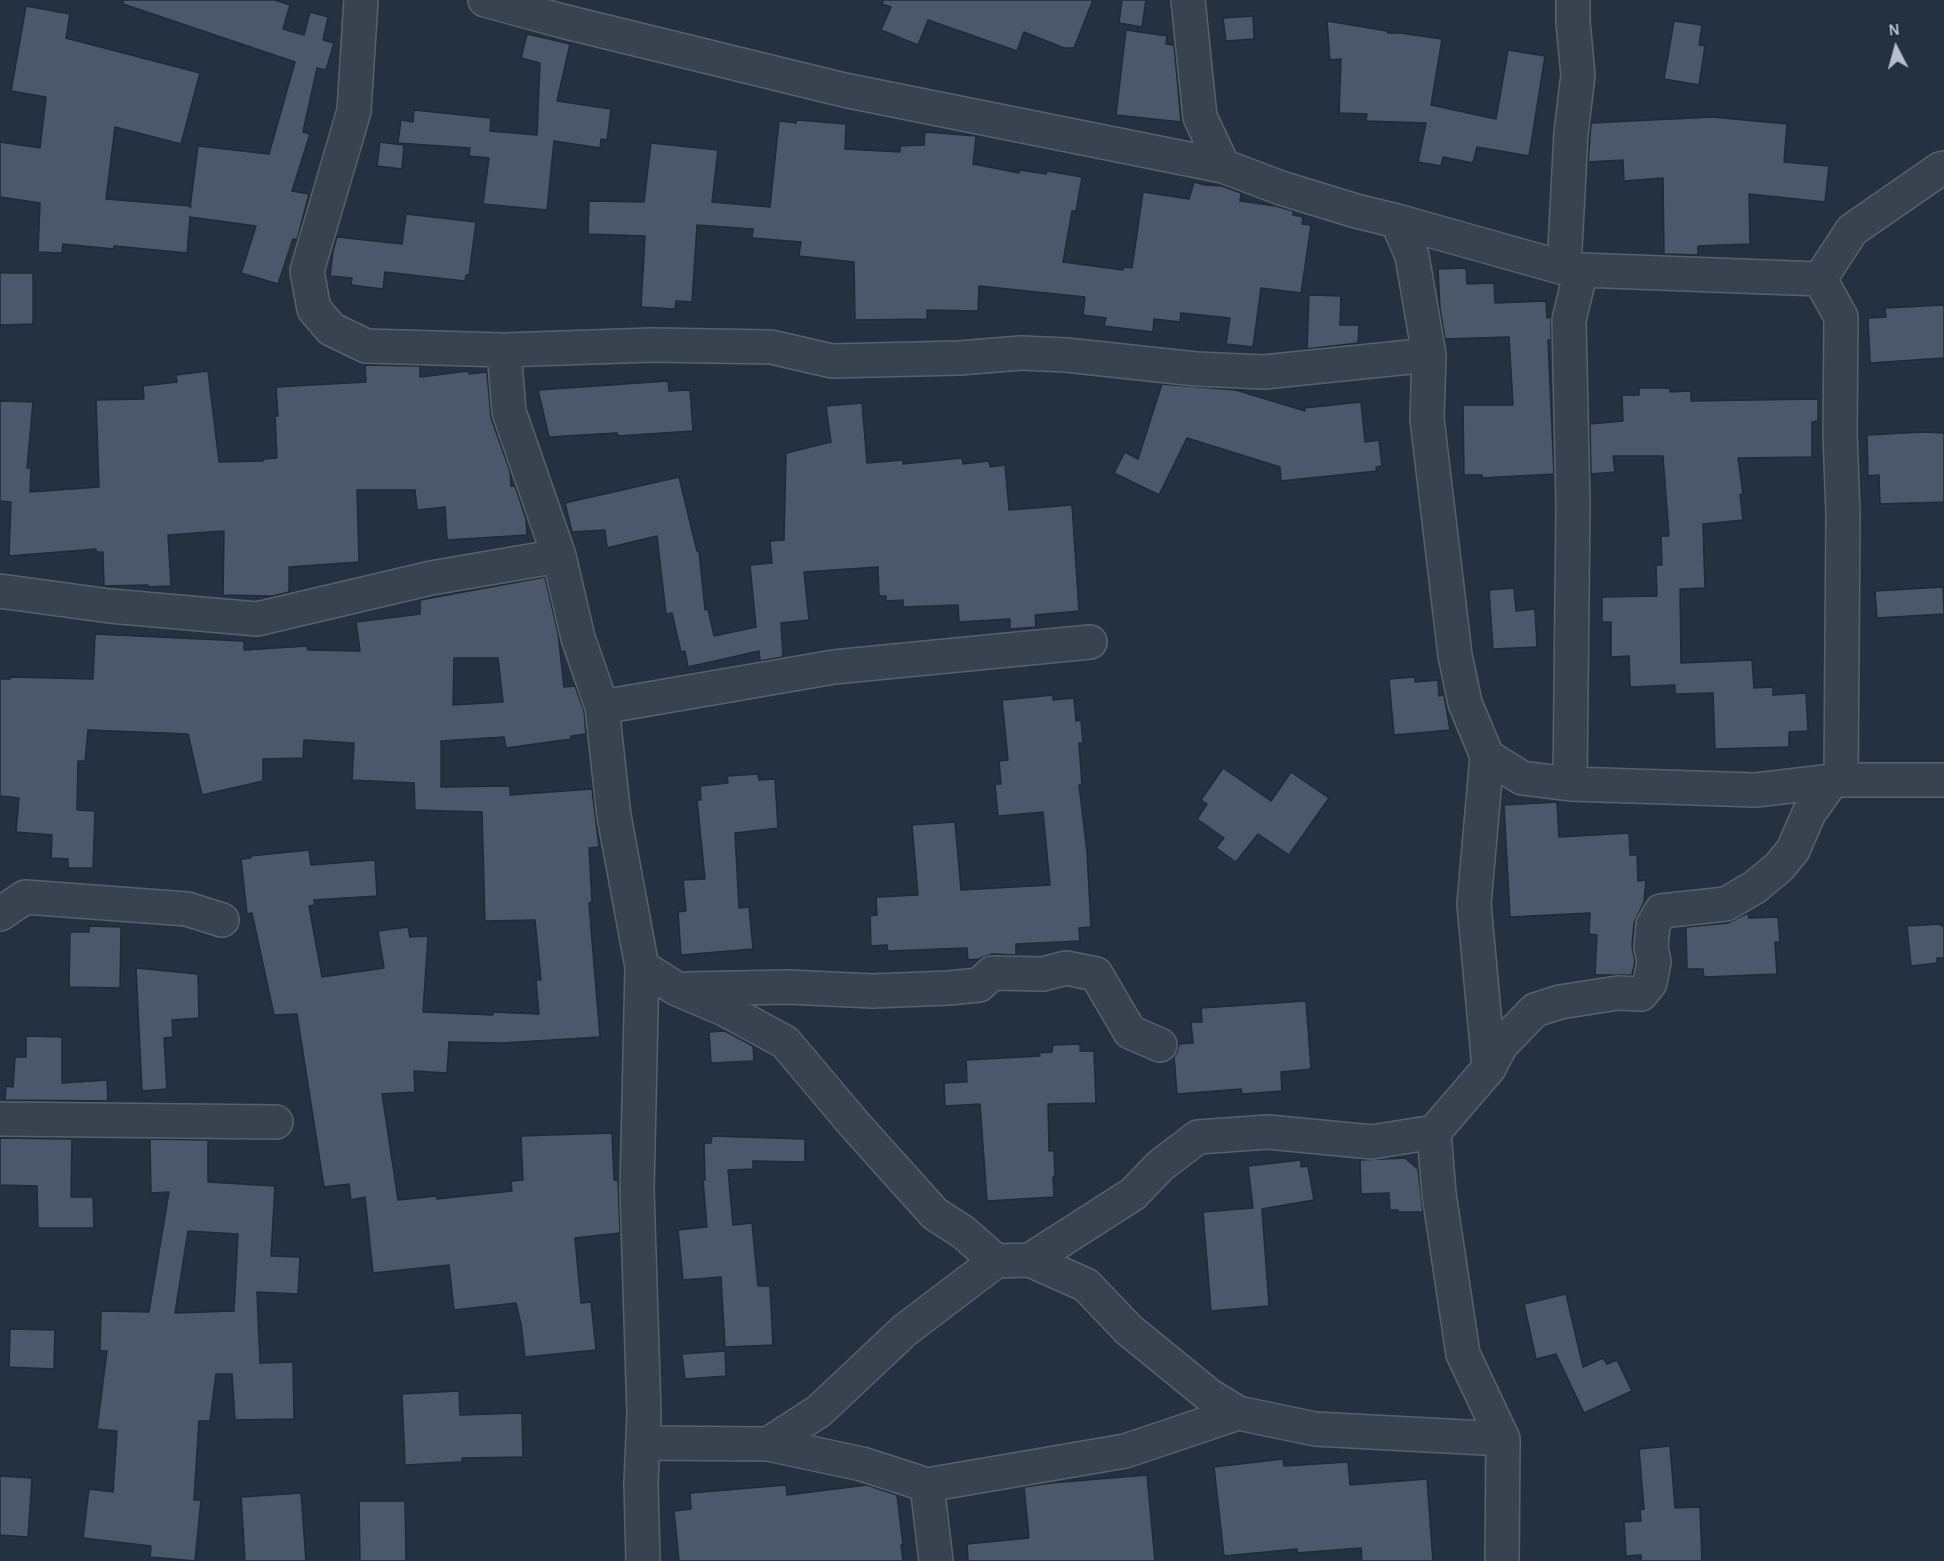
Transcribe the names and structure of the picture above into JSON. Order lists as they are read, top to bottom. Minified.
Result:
{"north":"top"}
